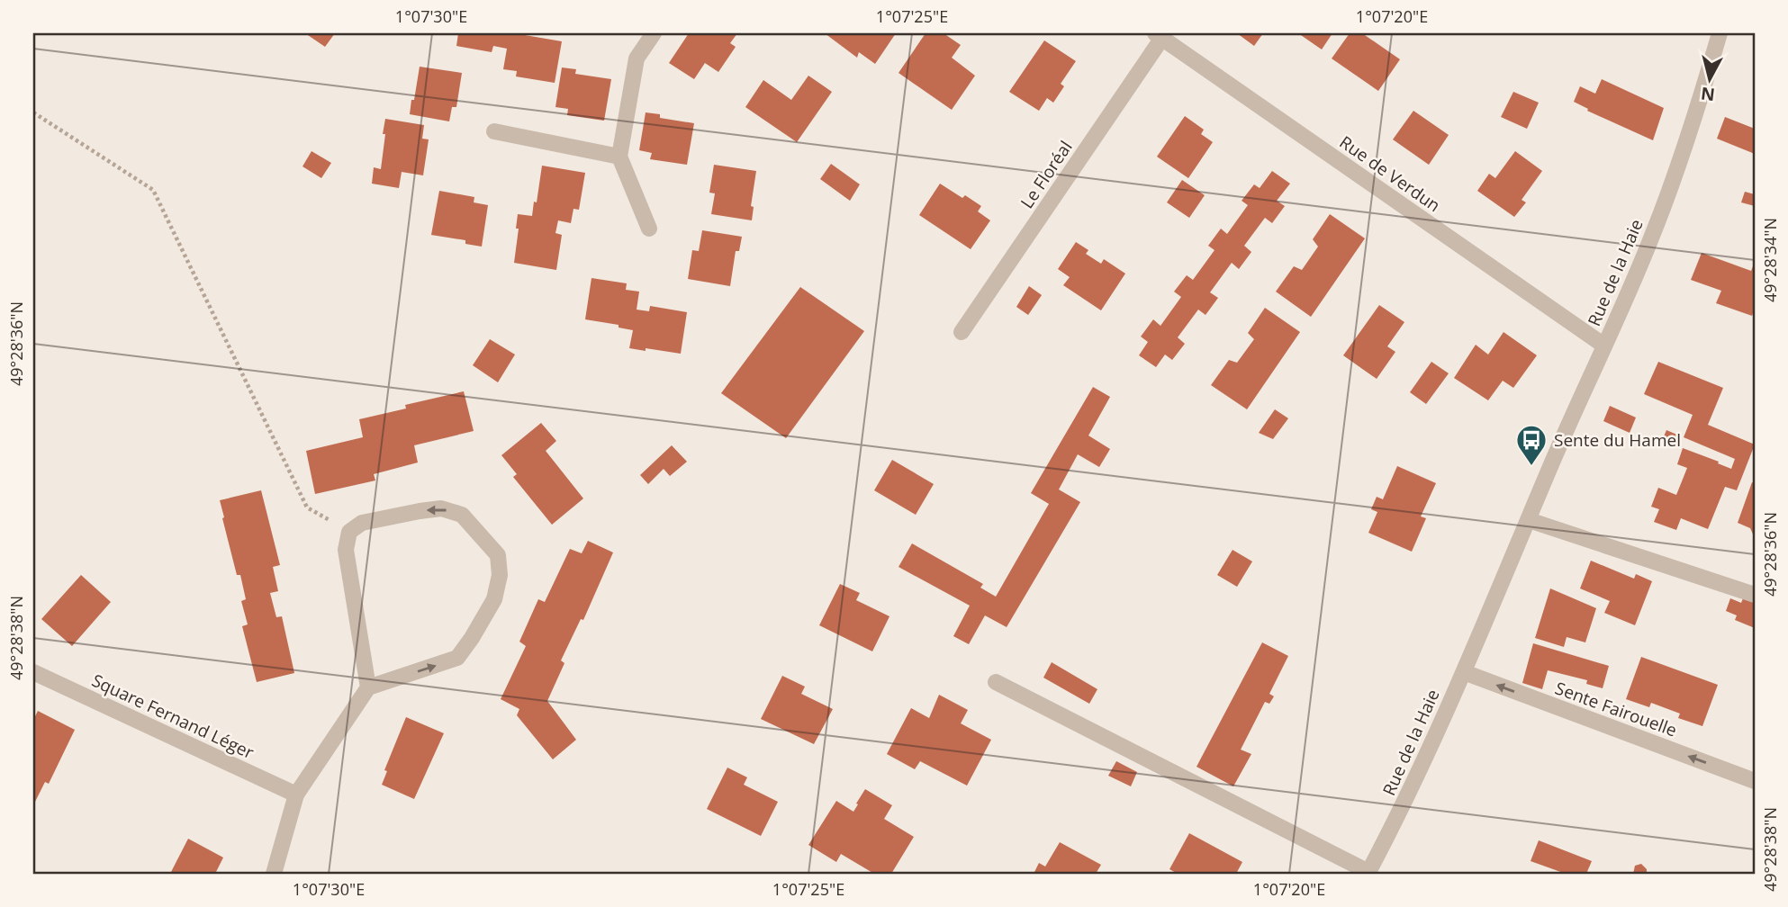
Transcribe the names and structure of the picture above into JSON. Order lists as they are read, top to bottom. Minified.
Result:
{"streets":{"street":["Rue de Verdun","Le Floréal","Rue de la Haie","Sente Fairouelle","Square Fernand Léger"]},"crossings":[["Rue de Verdun","Le Floréal"],["Rue de Verdun","Rue de la Haie"],["Rue de la Haie","Sente Fairouelle"]],"one_way":["Sente Fairouelle"],"places":{"bus stop":["Sente du Hamel"]},"north":"bottom","coordinates":["1°07'30\"E","1°07'25\"E","1°07'20\"E","49°28'34\"N","49°28'36\"N","49°28'38\"N"]}
